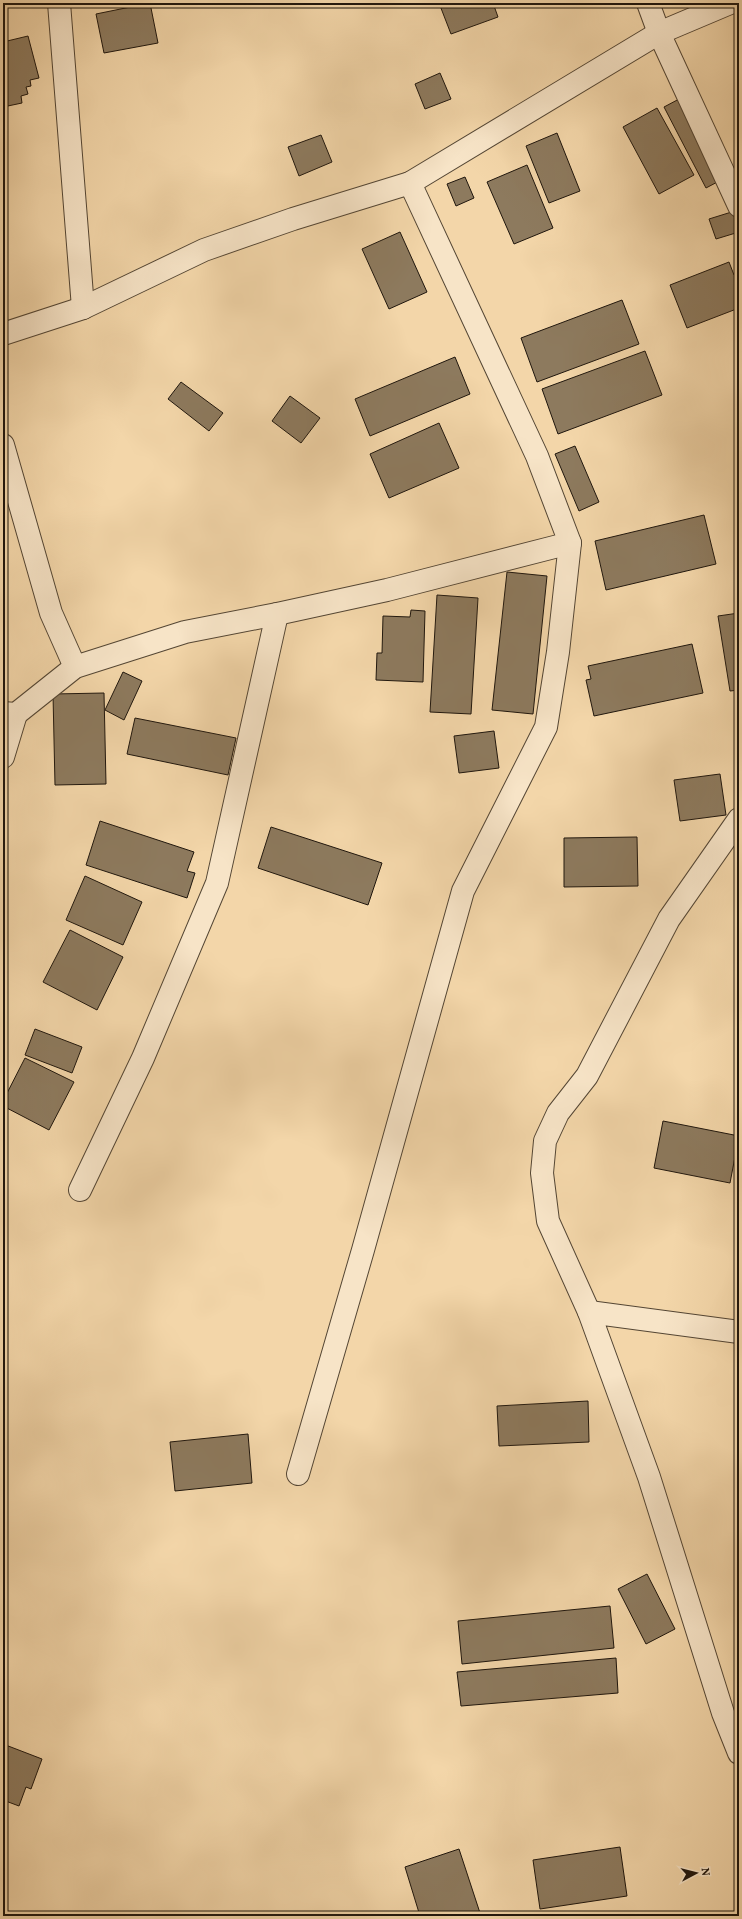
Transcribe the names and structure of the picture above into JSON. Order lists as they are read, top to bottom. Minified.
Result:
{"north":"right"}
